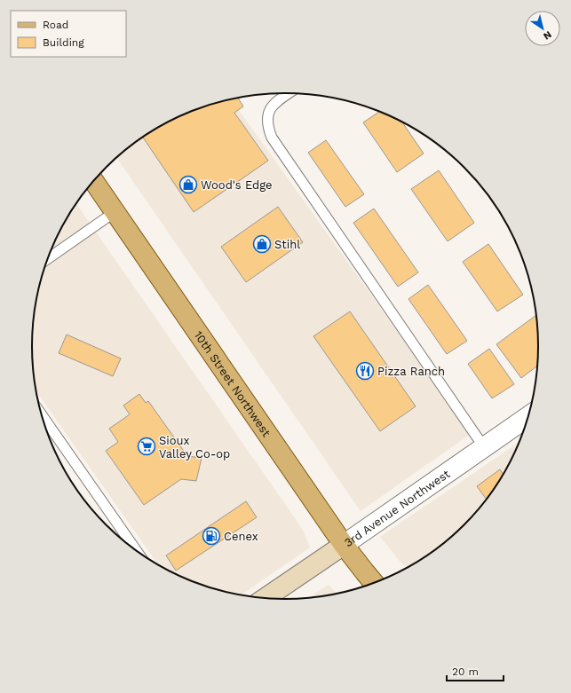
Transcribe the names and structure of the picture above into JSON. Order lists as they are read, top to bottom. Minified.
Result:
{"streets":{"main road":["10th Street Northwest","3rd Avenue Northwest"]},"crossings":[["10th Street Northwest","3rd Avenue Northwest"]],"places":{"shop":["Wood's Edge","Stihl"],"restaurant":["Pizza Ranch"],"supermarket":["Sioux Valley Co-op"],"fuel station":["Cenex"]},"legend":["Road","Building"],"scale_bar":"20 m","north":"bottom right"}
